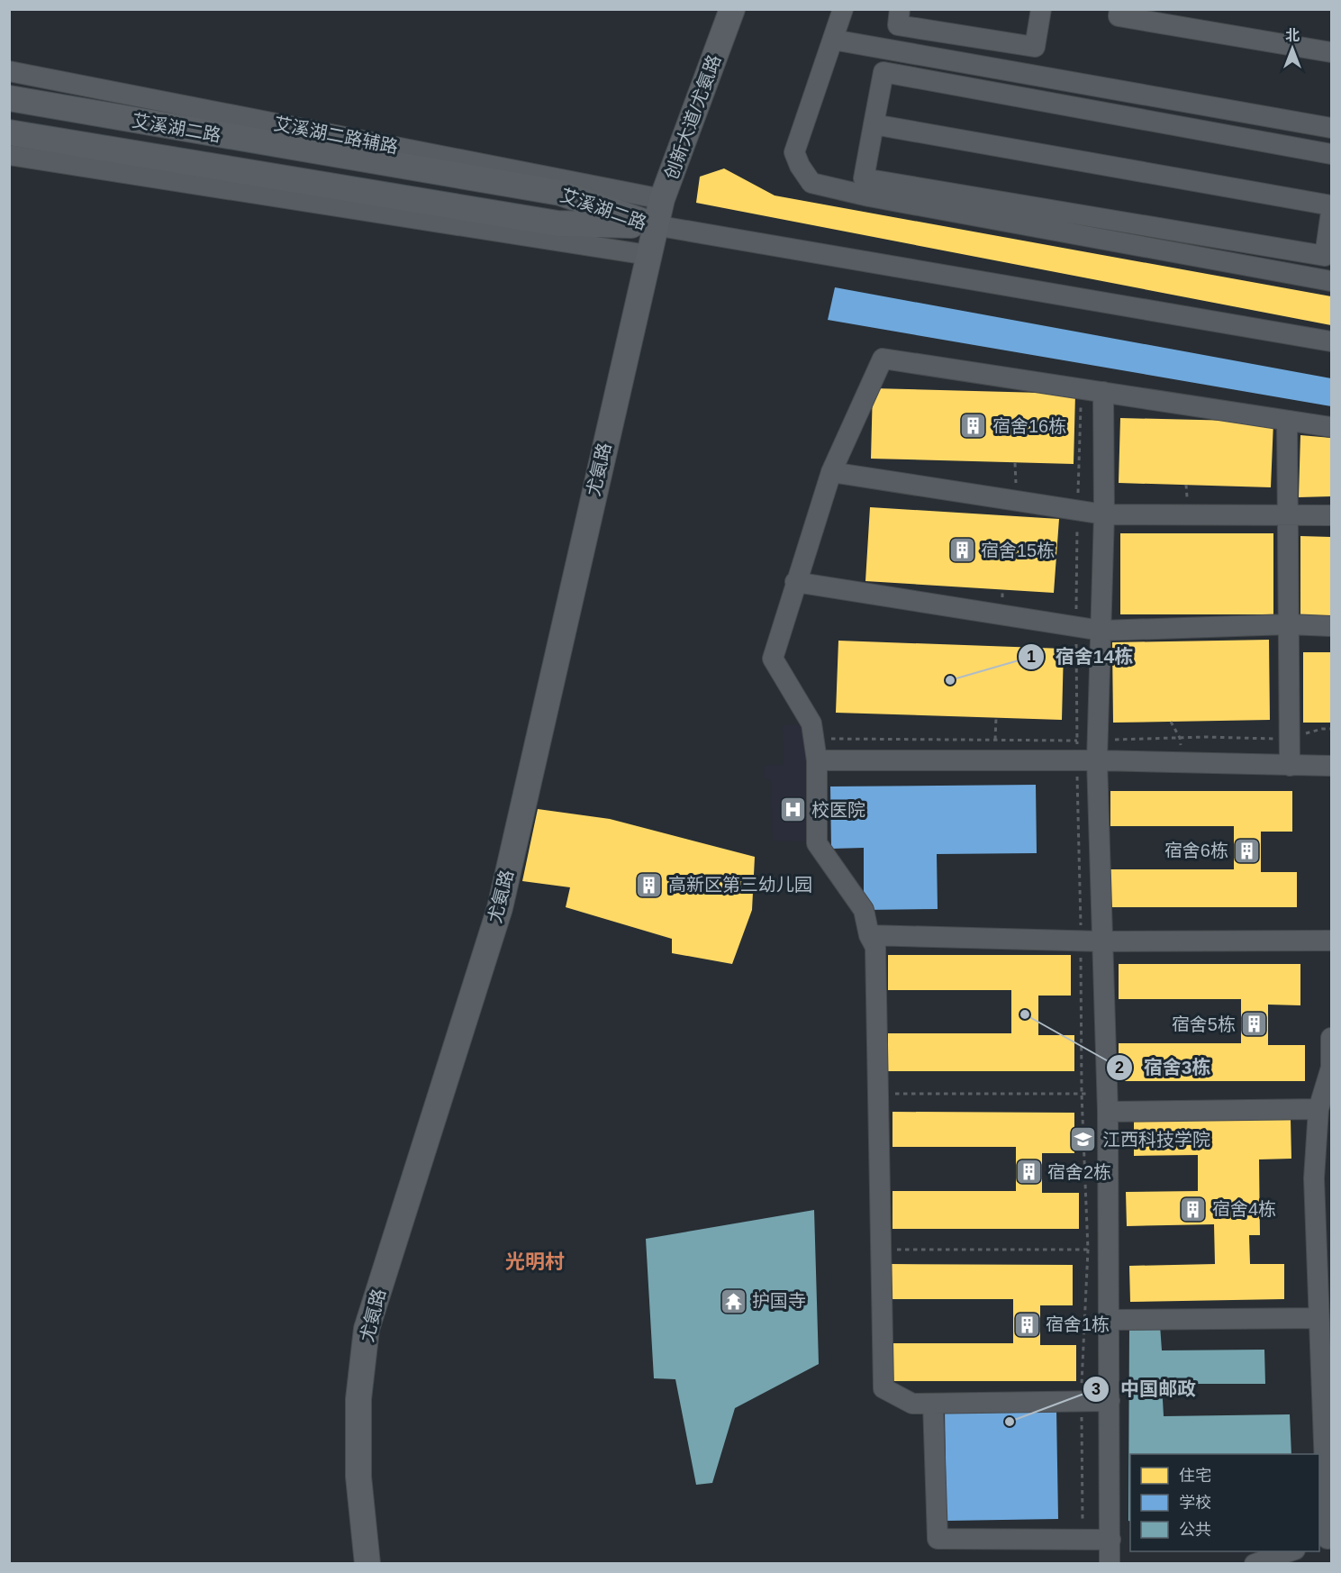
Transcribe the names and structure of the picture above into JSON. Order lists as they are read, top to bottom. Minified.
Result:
{"streets":{"main road":["创新大道/尤氨路","艾溪湖二路","尤氨路"],"street":["艾溪湖二路辅路"]},"crossings":[["创新大道/尤氨路","艾溪湖二路"],["创新大道/尤氨路","艾溪湖二路辅路"],["创新大道/尤氨路","尤氨路"],["艾溪湖二路","尤氨路"]],"districts":["光明村"],"places":{"building":["宿舍16栋","宿舍15栋","宿舍6栋","高新区第三幼儿园","宿舍5栋","宿舍2栋","宿舍4栋","宿舍1栋"],"other":["宿舍14栋","宿舍3栋","中国邮政"],"hospital":["校医院"],"school or university":["江西科技学院"],"temple":["护国寺"]},"legend":["住宅","学校","公共"],"north":"top"}
